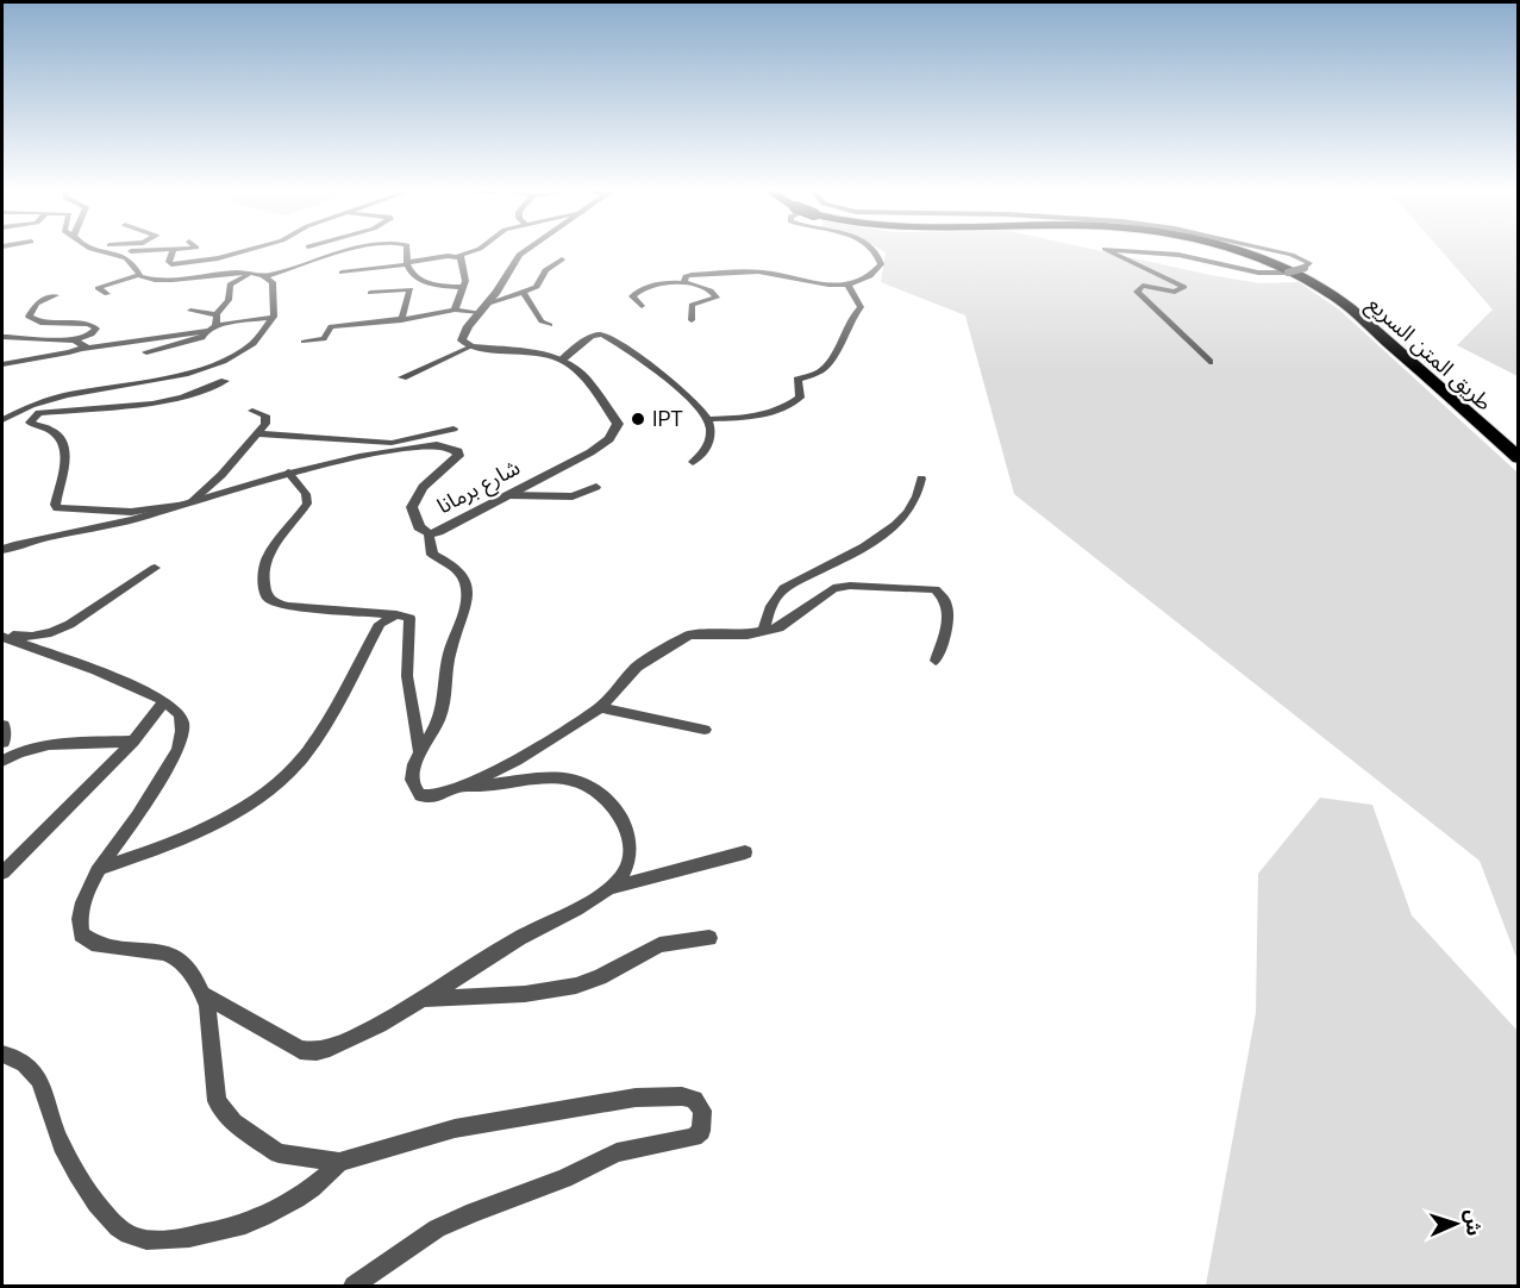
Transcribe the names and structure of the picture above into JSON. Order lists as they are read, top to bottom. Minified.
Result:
{"streets":{"highway":["طريق المتن السريع"],"street":["شارع برمانا"]},"places":["IPT"],"north":"right"}
